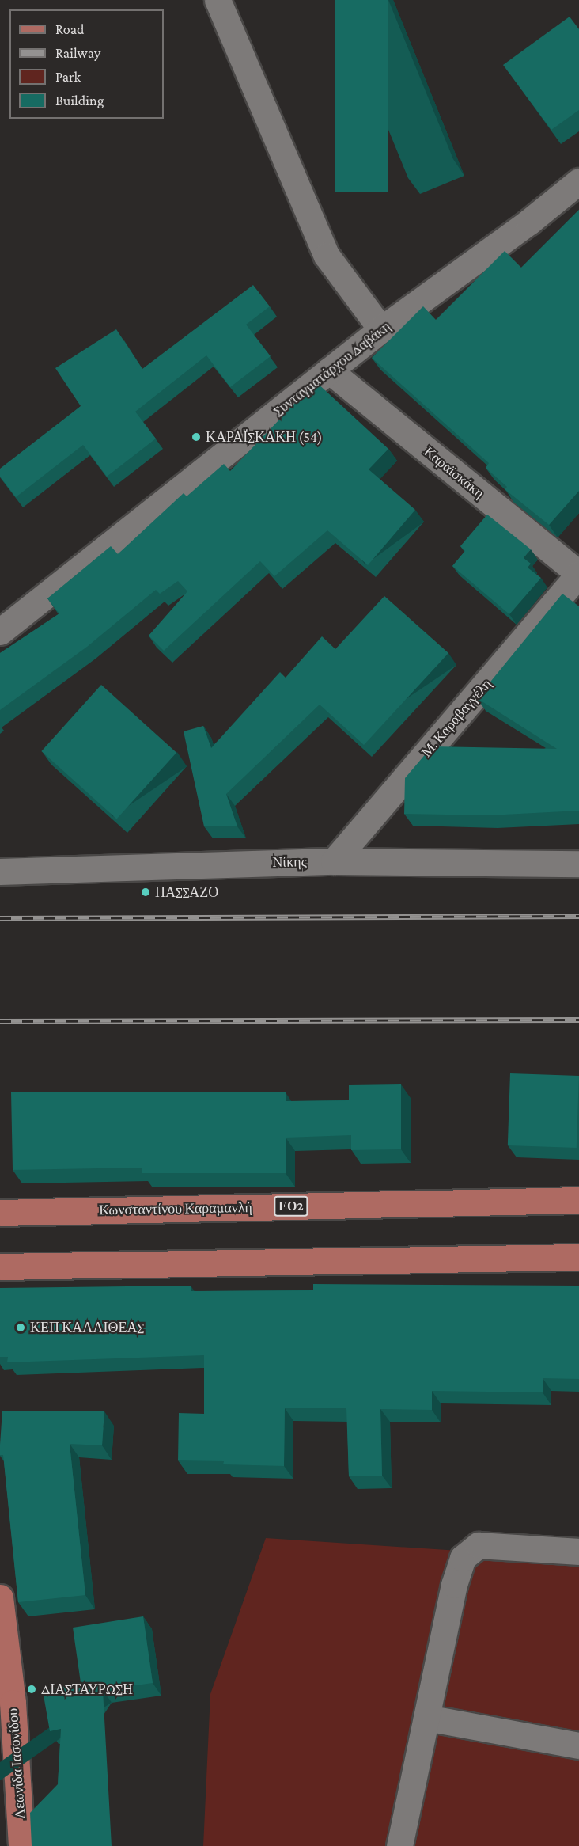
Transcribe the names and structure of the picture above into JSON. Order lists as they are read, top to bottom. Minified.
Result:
{"streets":{"main road":["ΕΟ2","Κωνσταντίνου Καραμανλή","Λεωνίδα Ιασονίδου"],"street":["Συνταγματάρχου Δαβάκη","Καραϊσκάκη","Μ. Καραβαγγέλη","Νίκης"]},"crossings":[["Συνταγματάρχου Δαβάκη","Καραϊσκάκη"],["Καραϊσκάκη","Μ. Καραβαγγέλη"],["Μ. Καραβαγγέλη","Νίκης"]],"places":["ΚΑΡΑΪΣΚΑΚΗ (54)","ΠΑΣΣΑΖΟ","ΚΕΠ ΚΑΛΛΙΘΕΑΣ","ΔΙΑΣΤΑΥΡΩΣΗ"],"legend":["Road","Railway","Park","Building"]}
